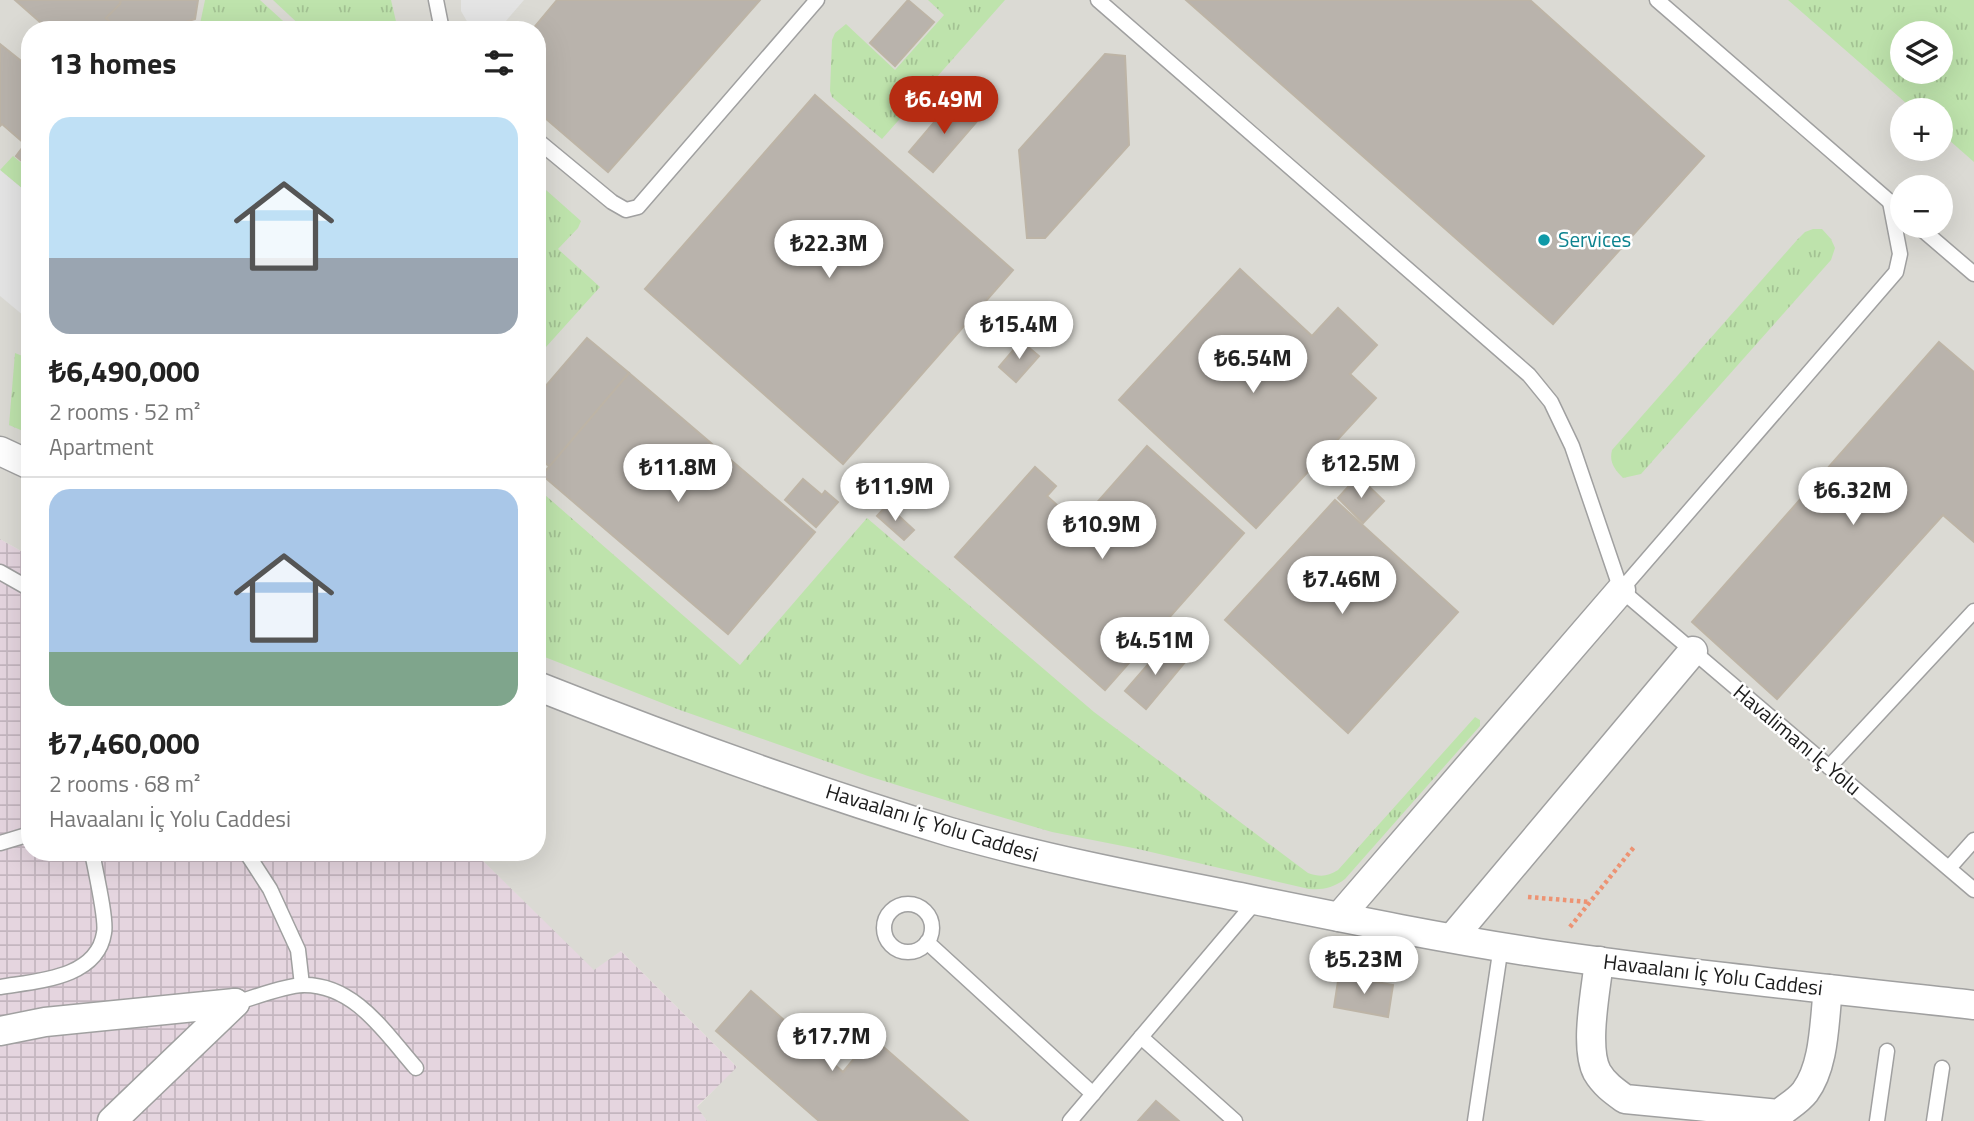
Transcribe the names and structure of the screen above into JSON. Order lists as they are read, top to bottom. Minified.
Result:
{"streets":{"street":["Havaalanı İç Yolu Caddesi"],"lane":["Havalimanı İç Yolu"]},"places":["Services"],"page":{"map_buttons":["+","−"],"heading":"13 homes","price":["₺6.49M","₺22.3M","₺15.4M","₺6.54M","₺12.5M","₺11.8M","₺11.9M","₺6.32M","₺10.9M","₺7.46M","₺4.51M","₺5.23M","₺17.7M"],"list":[{"name":"₺6,490,000","note":"2 rooms · 52 m² · Apartment"},{"name":"₺7,460,000","note":"2 rooms · 68 m² · Havaalanı İç Yolu Caddesi"}]}}
